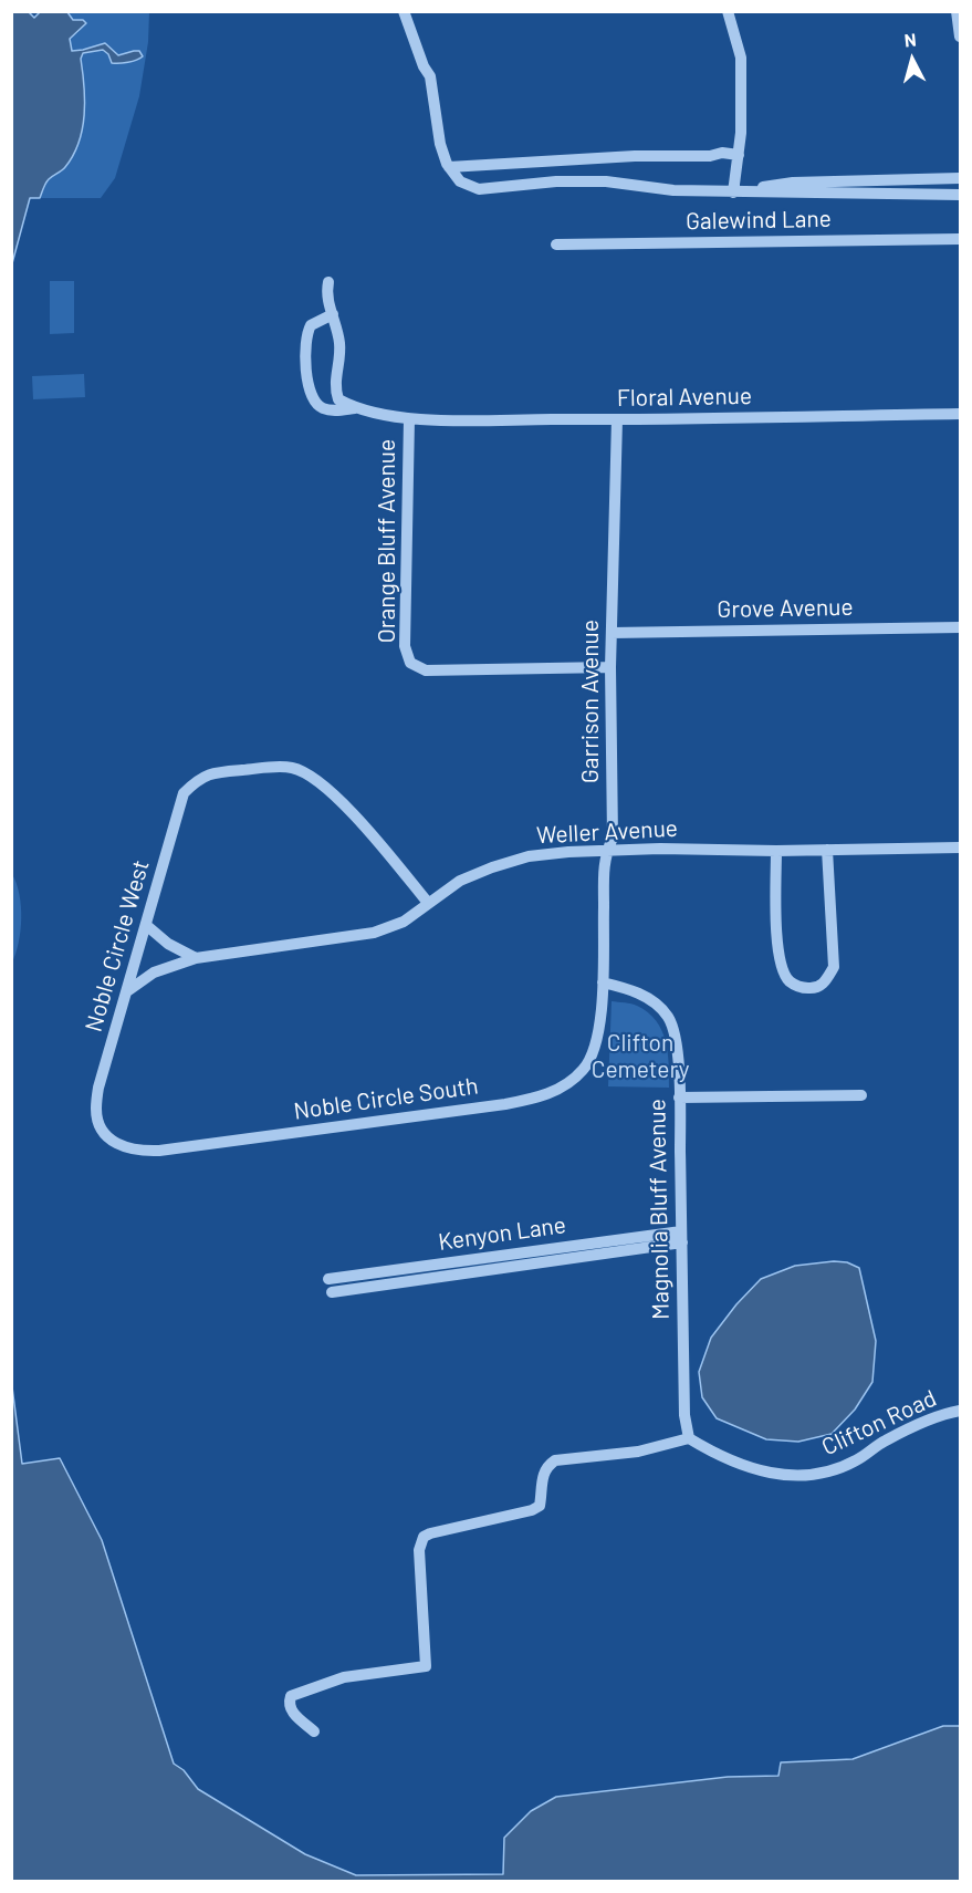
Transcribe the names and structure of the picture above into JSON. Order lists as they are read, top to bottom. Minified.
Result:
{"streets":{"street":["Galewind Lane","Floral Avenue","Orange Bluff Avenue","Grove Avenue","Garrison Avenue","Weller Avenue","Noble Circle West","Noble Circle South","Magnolia Bluff Avenue","Kenyon Lane","Clifton Road"]},"crossings":[["Floral Avenue","Orange Bluff Avenue"],["Floral Avenue","Garrison Avenue"],["Orange Bluff Avenue","Garrison Avenue"],["Grove Avenue","Garrison Avenue"],["Garrison Avenue","Weller Avenue"],["Garrison Avenue","Noble Circle South"],["Garrison Avenue","Magnolia Bluff Avenue"],["Weller Avenue","Noble Circle West"],["Noble Circle West","Noble Circle South"],["Noble Circle South","Magnolia Bluff Avenue"],["Magnolia Bluff Avenue","Kenyon Lane"],["Magnolia Bluff Avenue","Clifton Road"]],"parks":["Clifton Cemetery"],"north":"top"}
